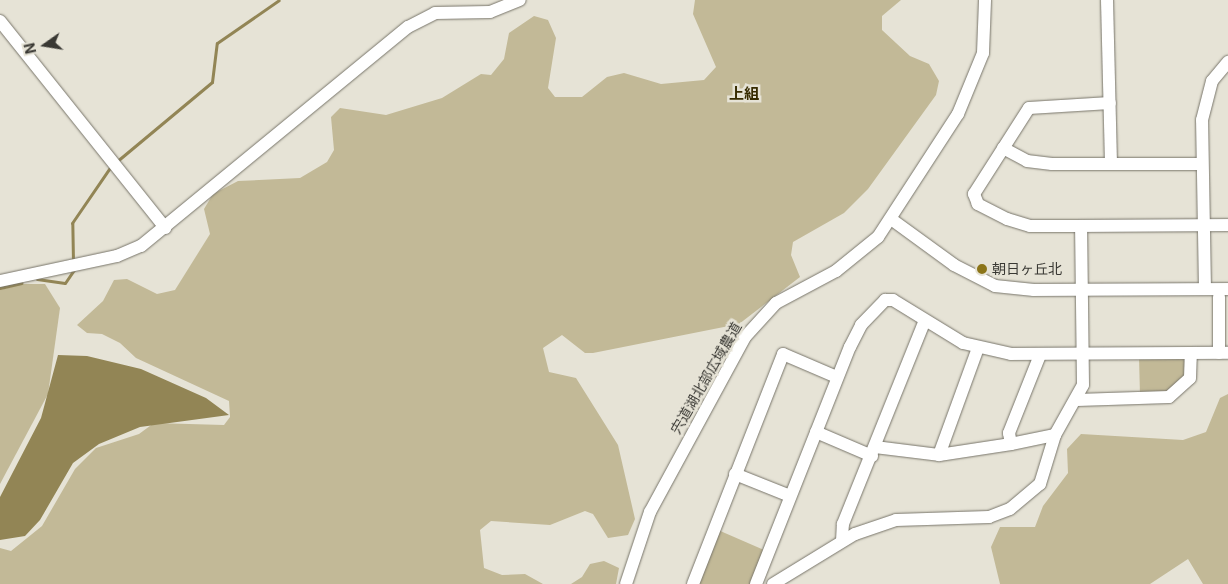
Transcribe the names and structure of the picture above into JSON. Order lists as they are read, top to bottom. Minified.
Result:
{"streets":{"street":["宍道湖北部広域農道"]},"districts":["上組"],"places":["朝日ヶ丘北"],"north":"left"}
